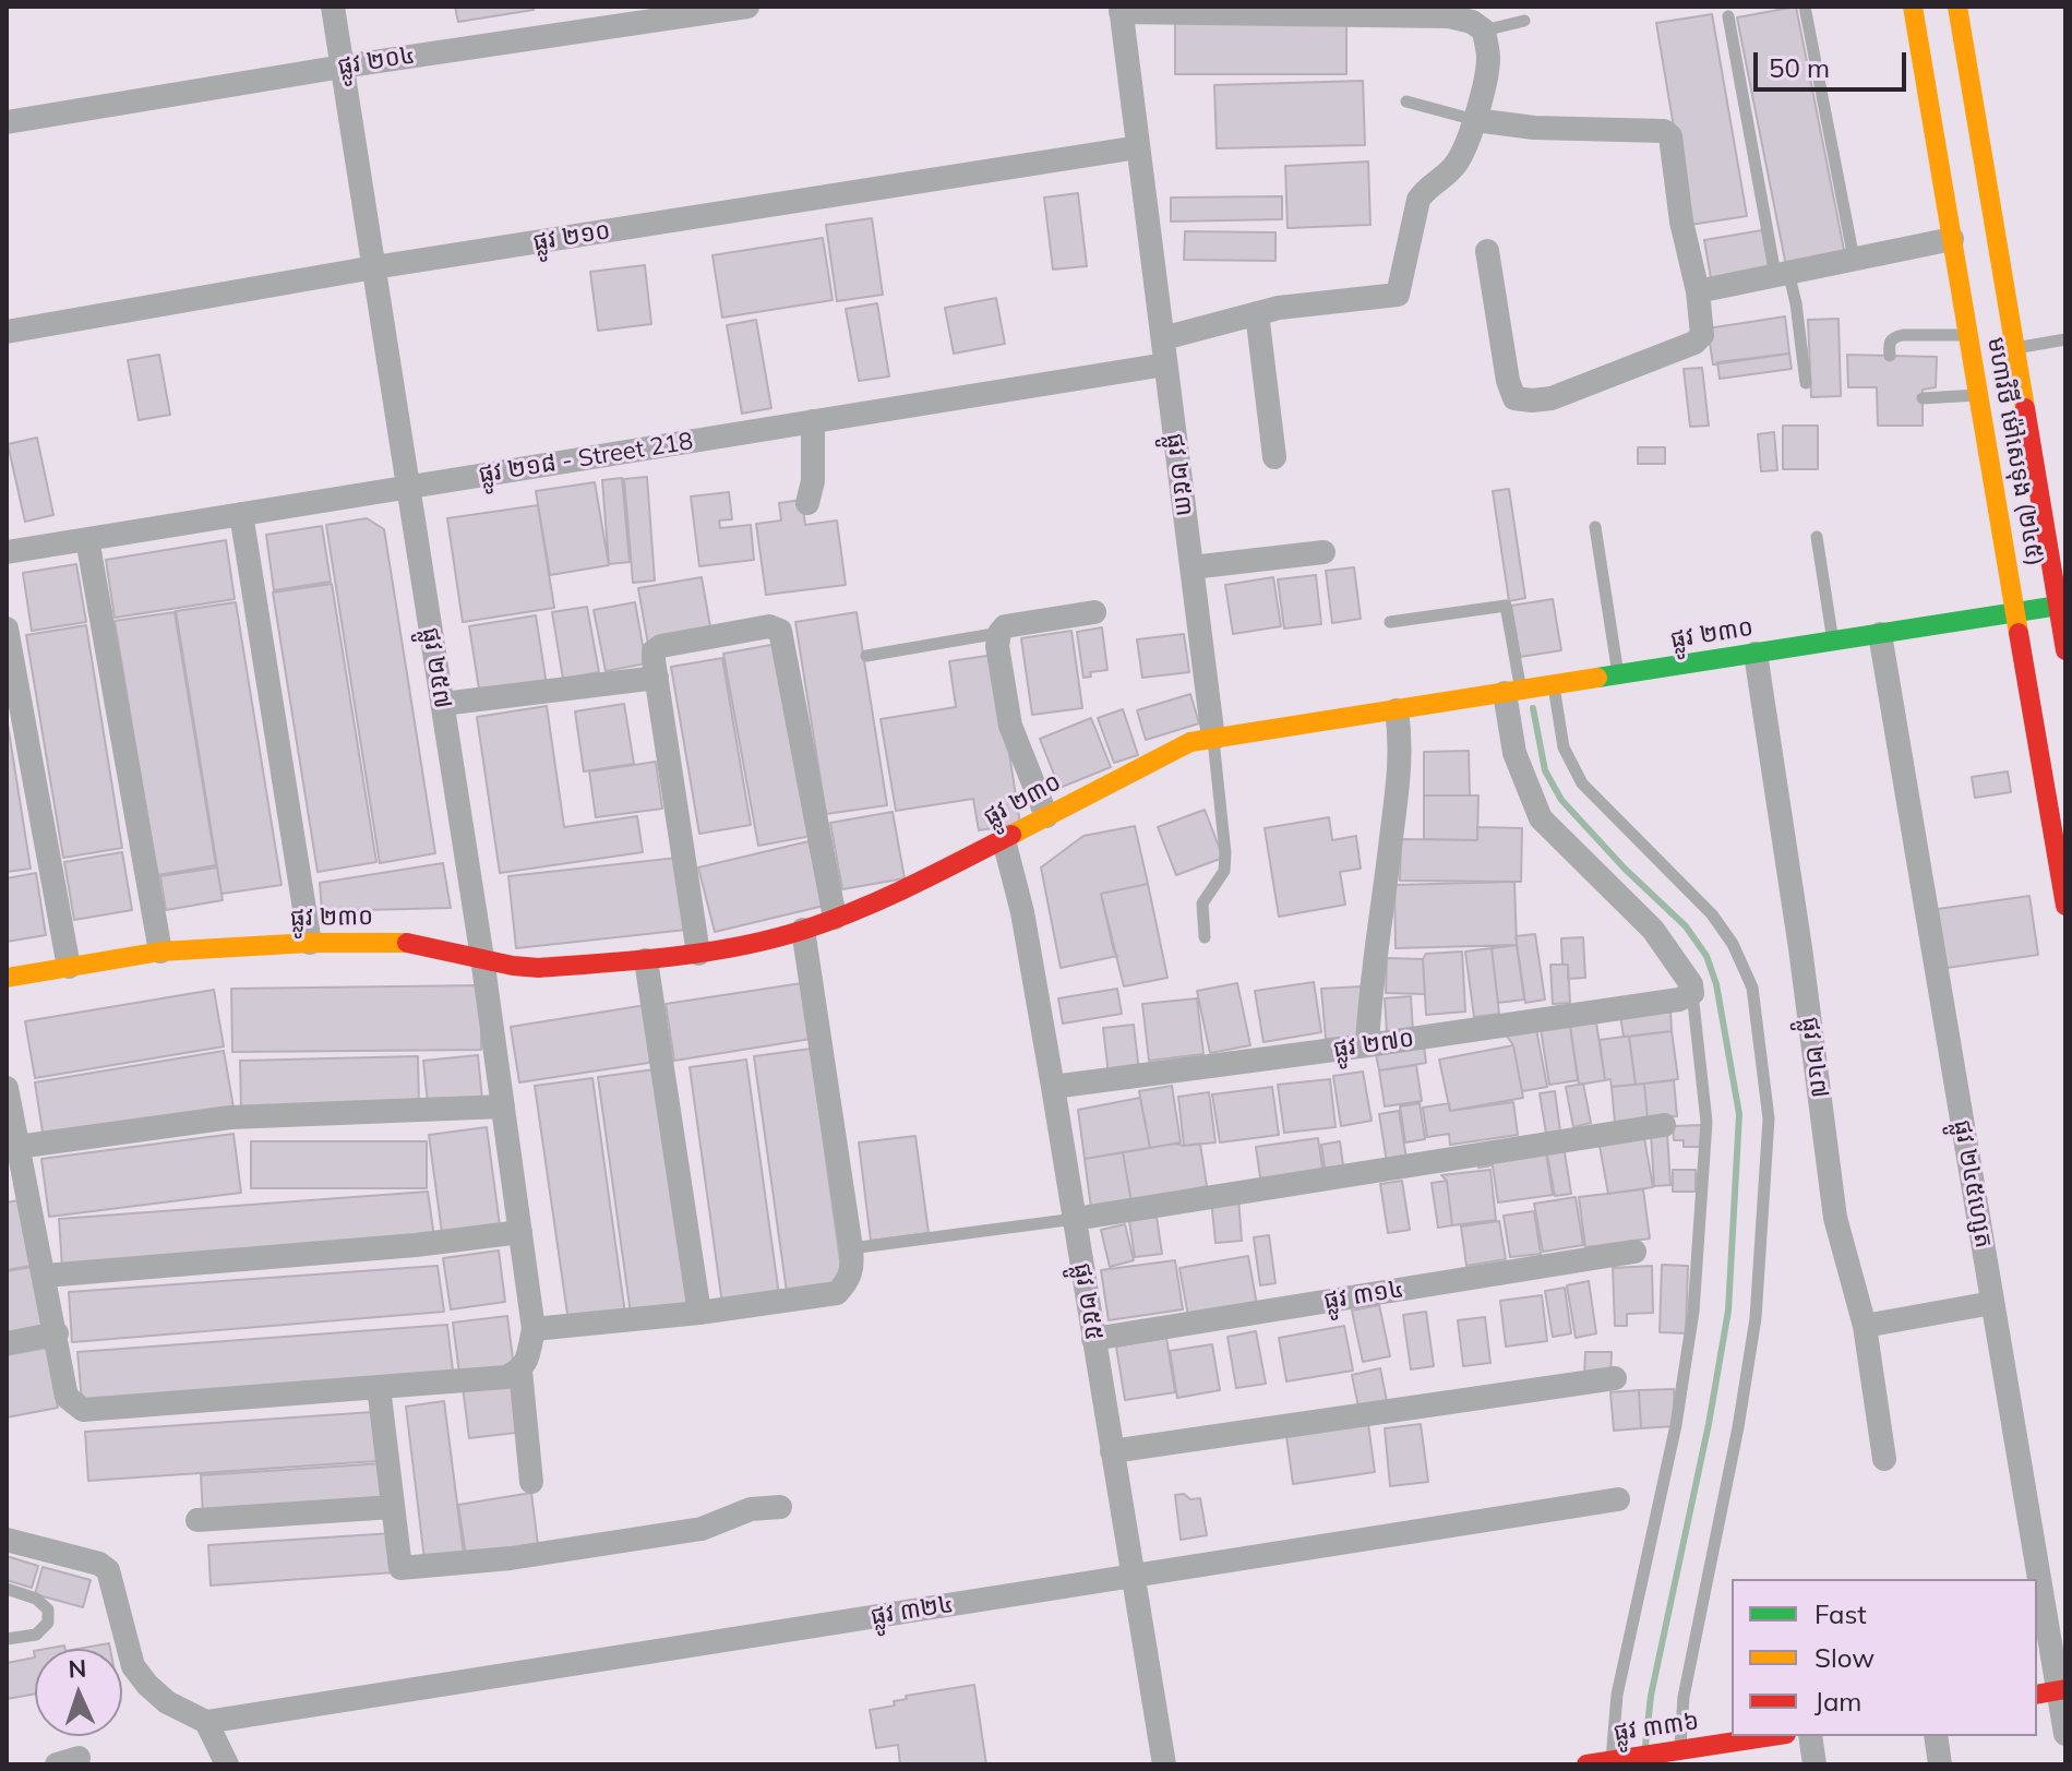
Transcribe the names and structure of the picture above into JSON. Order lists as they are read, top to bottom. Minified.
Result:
{"streets":{"street":["ផ្លូវ ២០៤","ផ្លូវ ២១០","មហាវិថី ម៉ៅសេទុង (២៤៥)","ផ្លូវ ២១៨ - Street 218","ផ្លូវ ២៥៣","ផ្លូវ ២៣០","ផ្លូវ ២៥៧","ផ្លូវ ២៧០","ផ្លូវ ២៤៧","ផ្លូវ ២៤៥ហ្សេត","ផ្លូវ ៣១៤","ផ្លូវ ២៥៥","ផ្លូវ ៣២៤","ផ្លូវ ៣៣៦"]},"crossings":[["ផ្លូវ ២០៤","ផ្លូវ ២៥៧"],["ផ្លូវ ២១០","ផ្លូវ ២៥៣"],["ផ្លូវ ២១០","ផ្លូវ ២៥៧"],["មហាវិថី ម៉ៅសេទុង (២៤៥)","ផ្លូវ ២៣០"],["ផ្លូវ ២១៨ - Street 218","ផ្លូវ ២៥៣"],["ផ្លូវ ២១៨ - Street 218","ផ្លូវ ២៥៧"],["ផ្លូវ ២៥៣","ផ្លូវ ២៣០"],["ផ្លូវ ២៣០","ផ្លូវ ២៥៧"],["ផ្លូវ ២៣០","ផ្លូវ ២៤៧"],["ផ្លូវ ២៣០","ផ្លូវ ២៤៥ហ្សេត"],["ផ្លូវ ២៣០","ផ្លូវ ២៥៥"],["ផ្លូវ ២៧០","ផ្លូវ ២៥៥"],["ផ្លូវ ៣១៤","ផ្លូវ ២៥៥"],["ផ្លូវ ២៥៥","ផ្លូវ ៣២៤"]],"legend":["Fast","Slow","Jam"],"scale_bar":"50 m","north":"top"}
